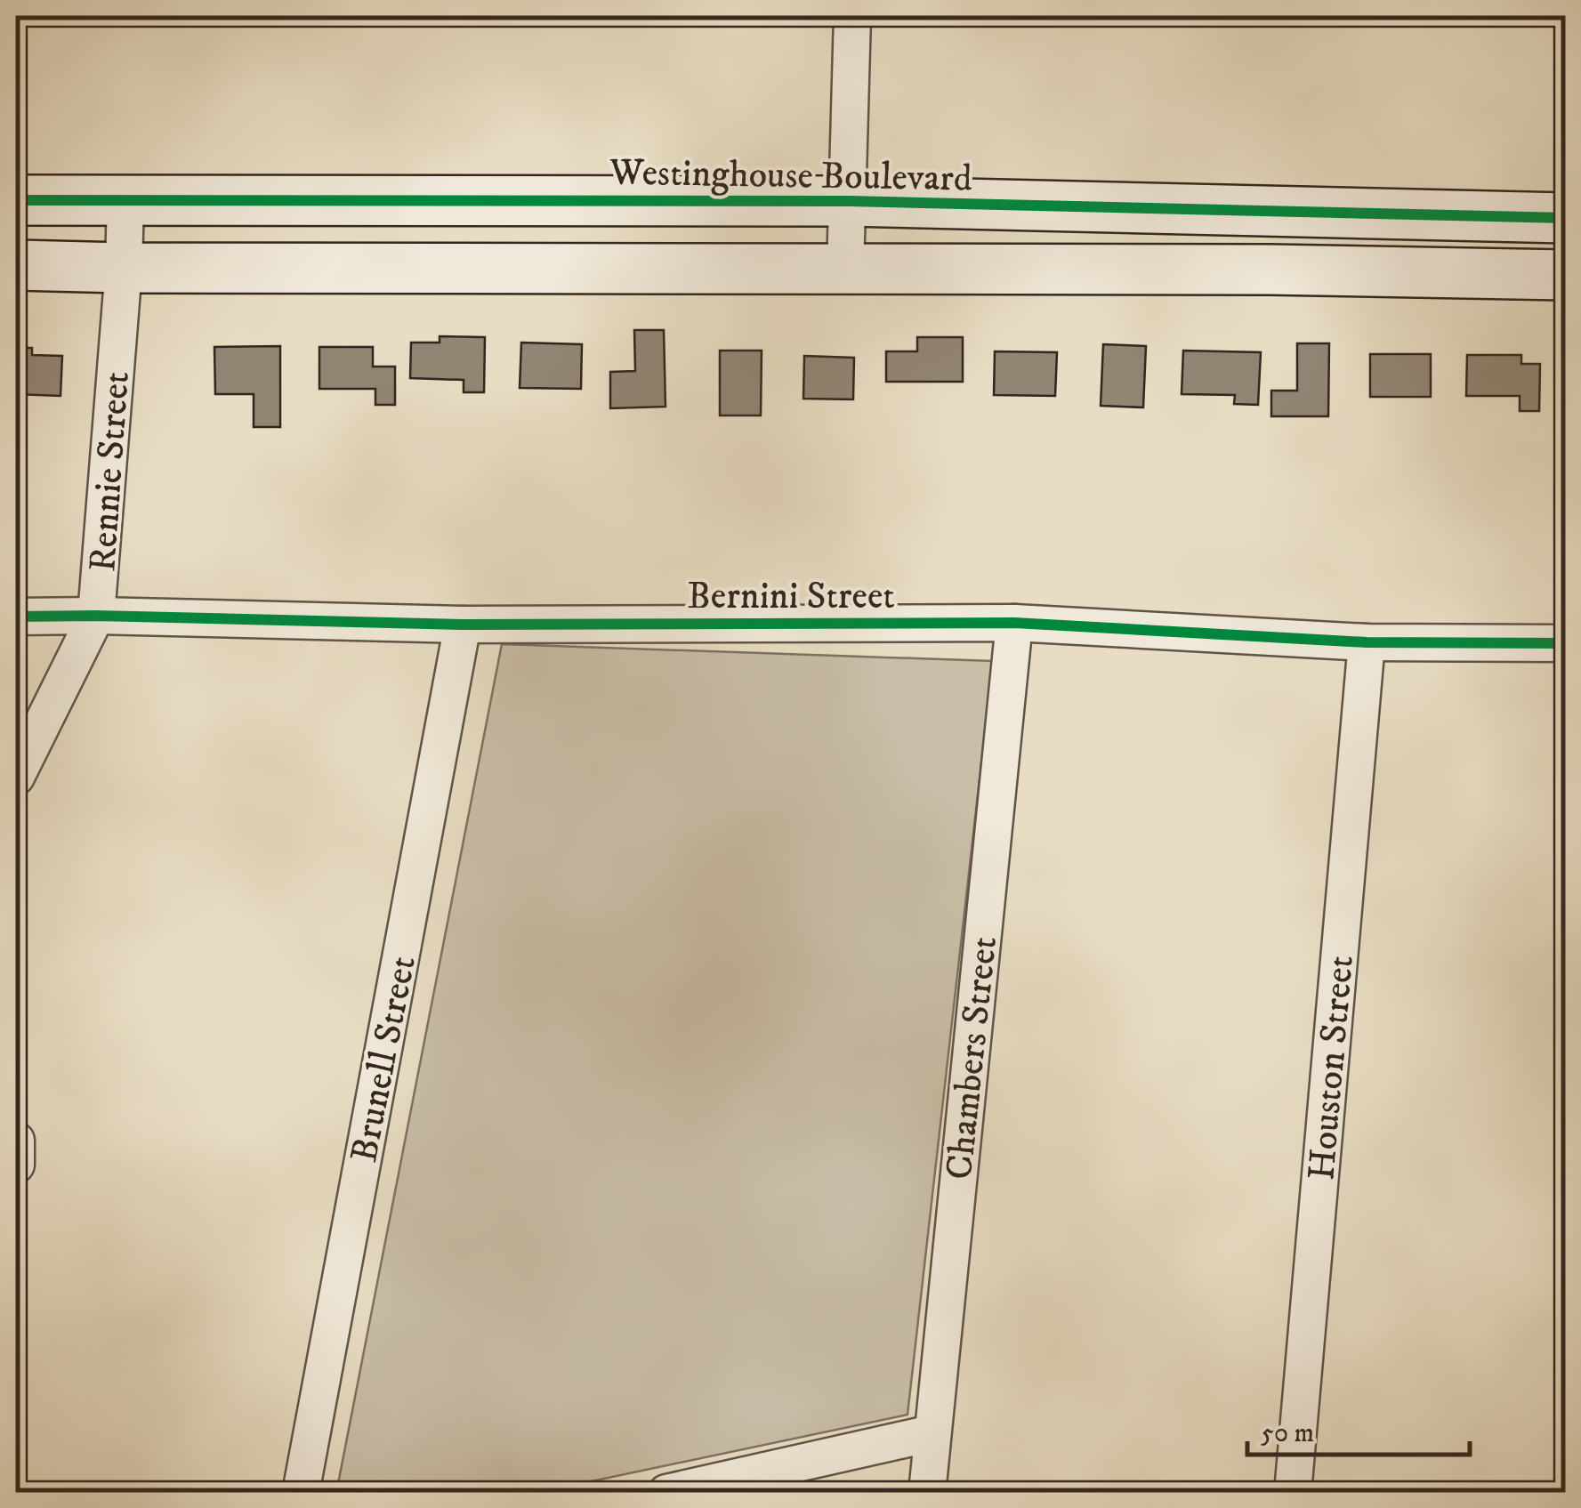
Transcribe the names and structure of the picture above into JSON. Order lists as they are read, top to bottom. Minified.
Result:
{"streets":{"street":["Westinghouse Boulevard","Rennie Street","Bernini Street","Chambers Street","Brunell Street","Houston Street"]},"crossings":[["Westinghouse Boulevard","Rennie Street"],["Rennie Street","Bernini Street"],["Bernini Street","Chambers Street"],["Bernini Street","Brunell Street"],["Bernini Street","Houston Street"]],"scale_bar":"50 m"}
